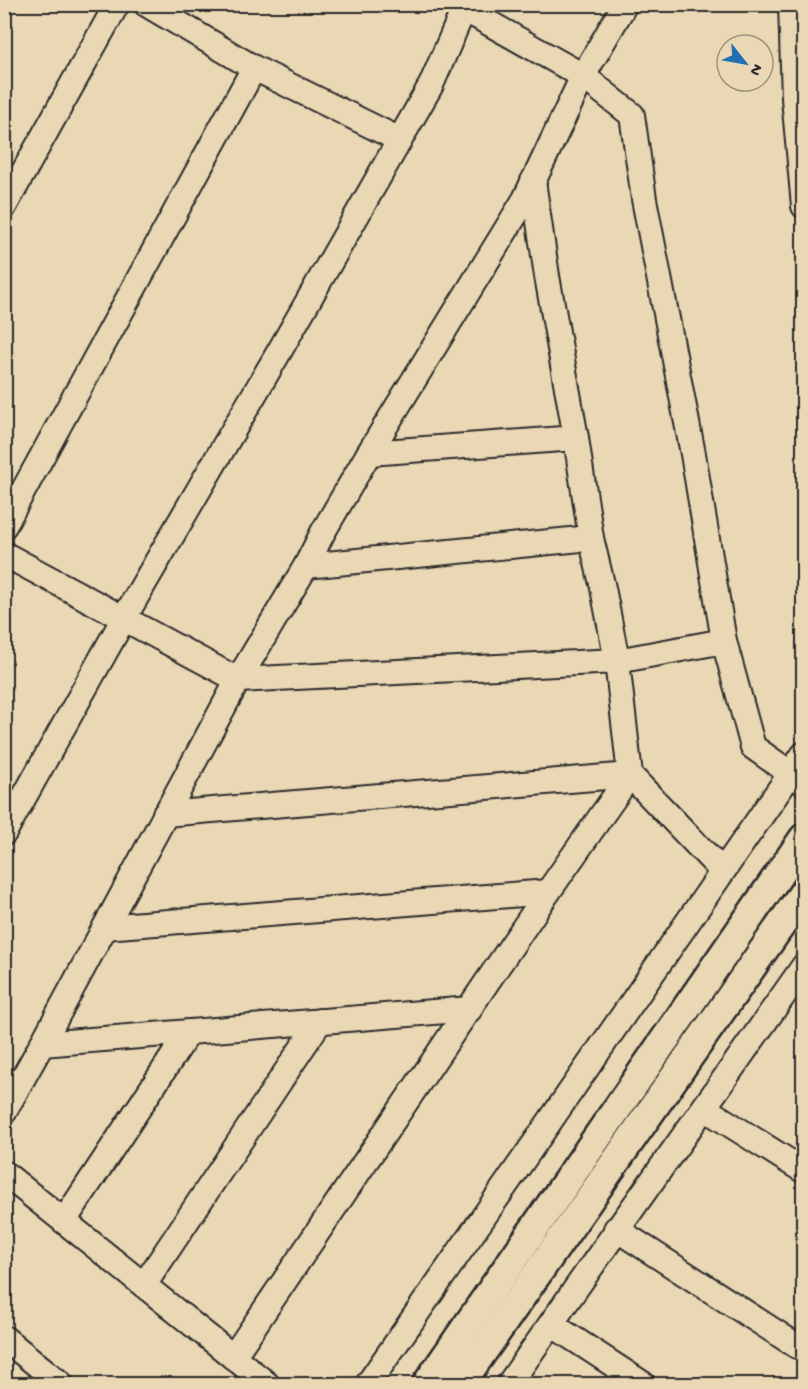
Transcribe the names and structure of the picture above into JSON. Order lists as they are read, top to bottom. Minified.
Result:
{"north":"bottom right"}
